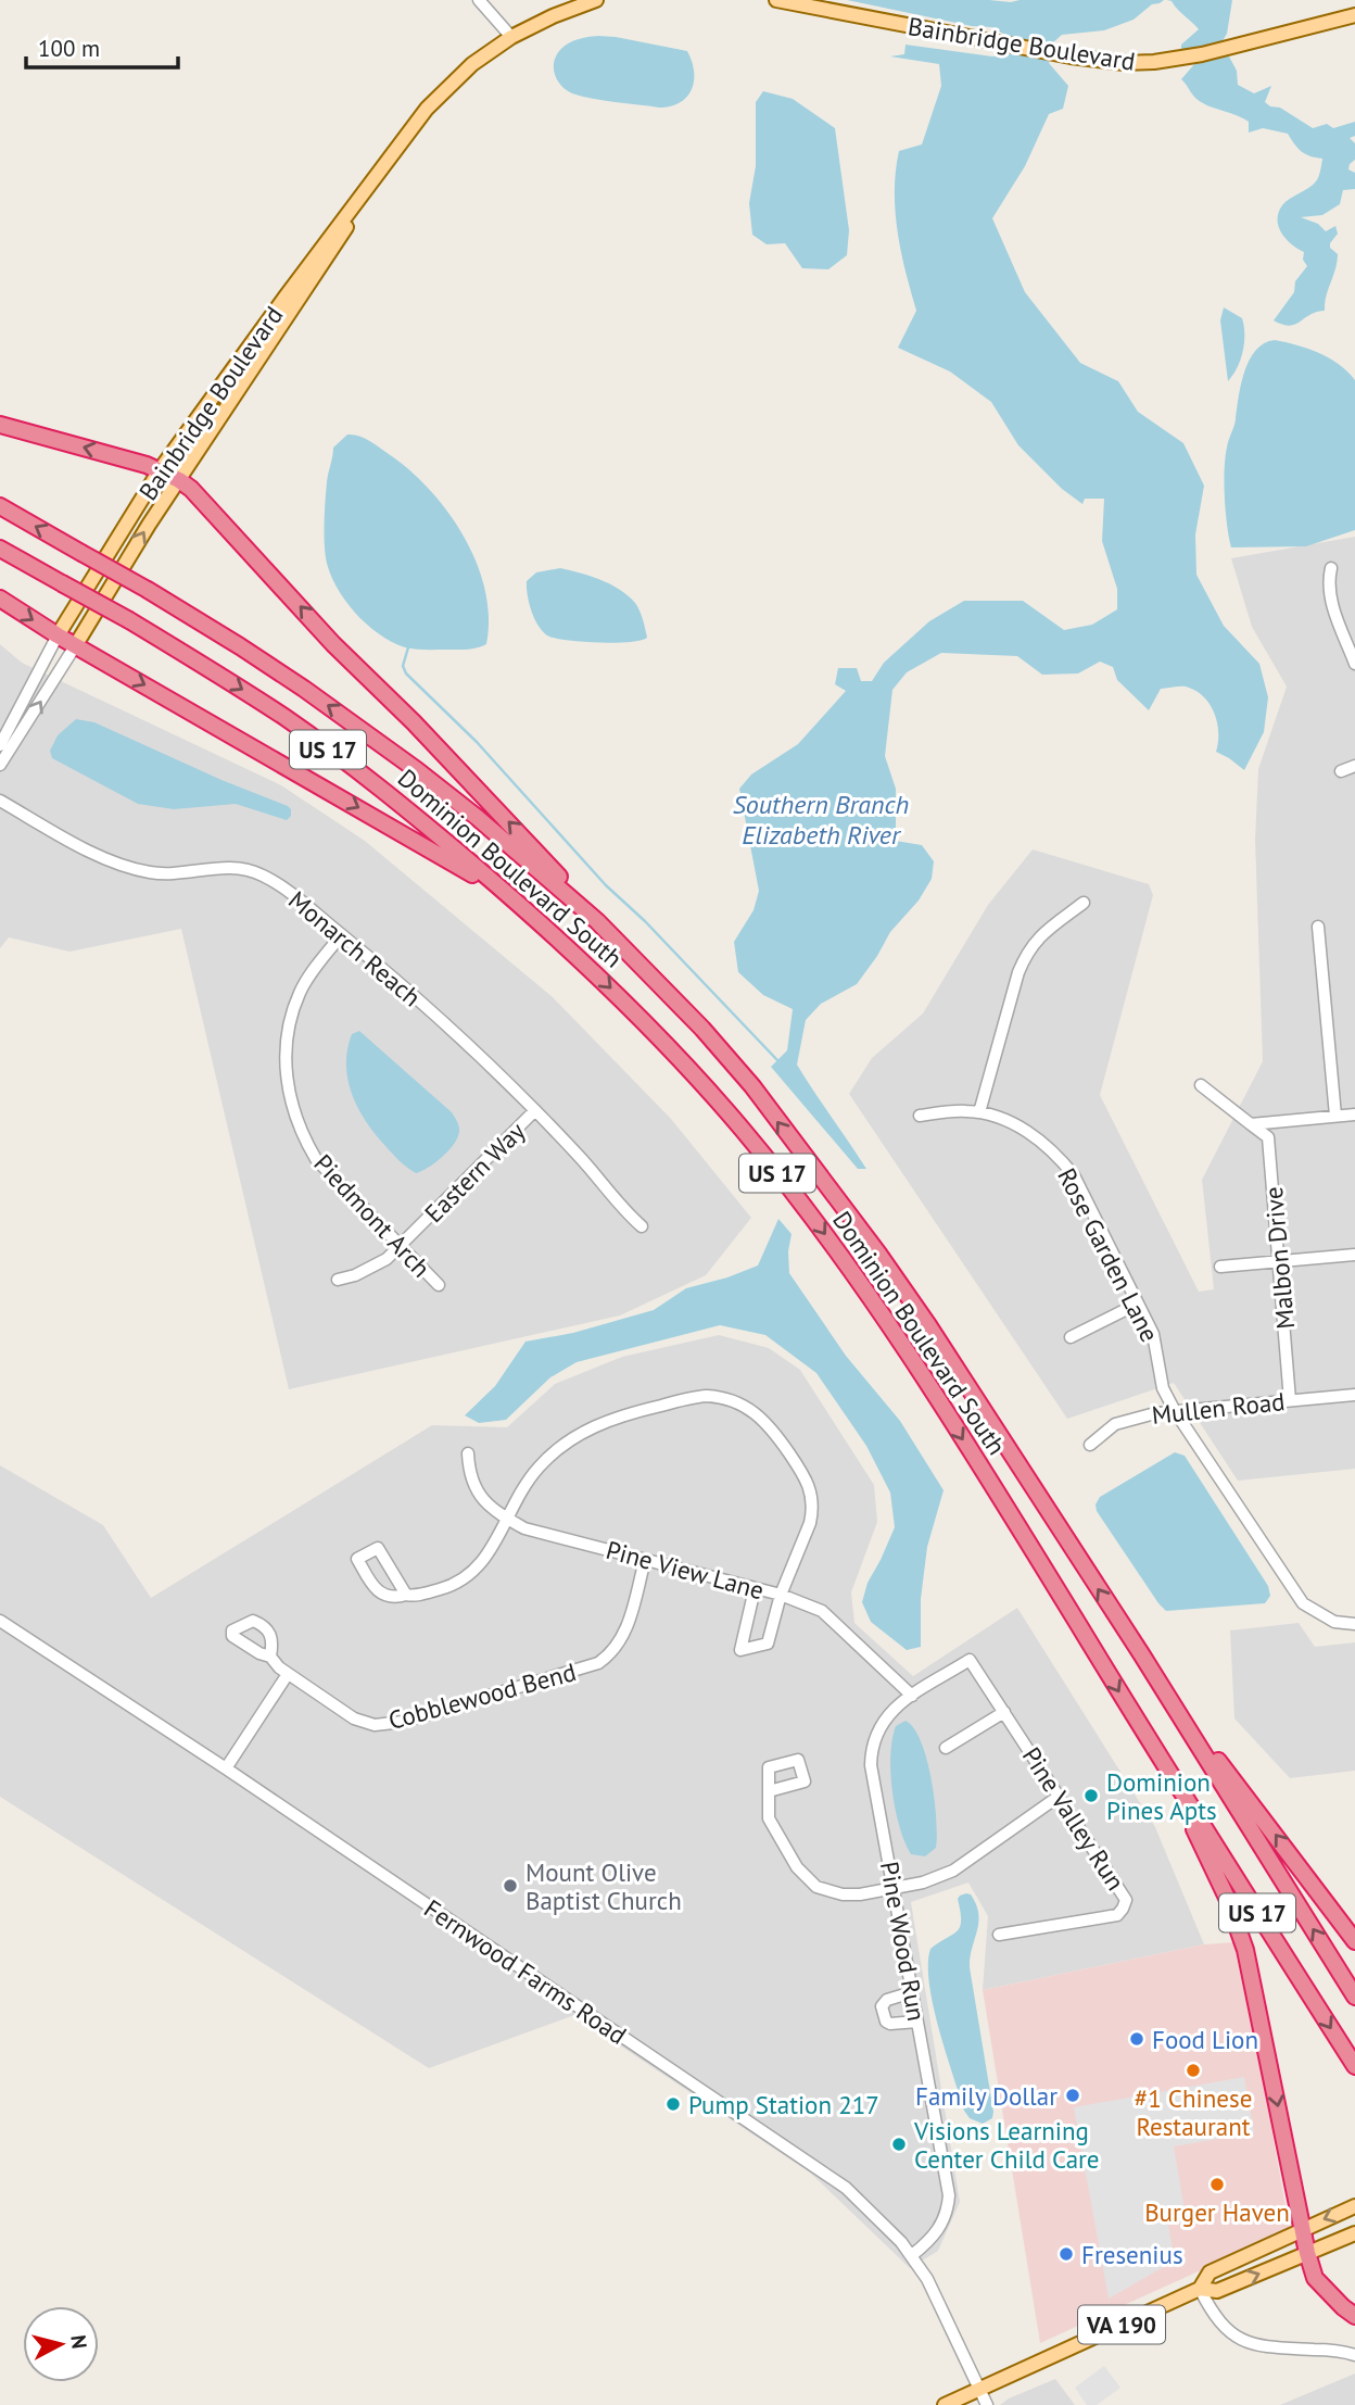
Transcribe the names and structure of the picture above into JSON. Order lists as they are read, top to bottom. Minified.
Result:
{"streets":{"highway":["US 17","Dominion Boulevard South"],"main road":["Bainbridge Boulevard","VA 190"],"street":["Monarch Reach","Eastern Way","Piedmont Arch","Rose Garden Lane","Malbon Drive","Mullen Road","Pine View Lane","Cobblewood Bend","Pine Valley Run","Pine Wood Run","Fernwood Farms Road"]},"crossings":[["Monarch Reach","Eastern Way"],["Monarch Reach","Piedmont Arch"],["Eastern Way","Piedmont Arch"],["Rose Garden Lane","Mullen Road"],["Malbon Drive","Mullen Road"],["Pine View Lane","Cobblewood Bend"],["Pine View Lane","Pine Wood Run"],["Pine Valley Run","Pine Wood Run"],["Pine Wood Run","Fernwood Farms Road"],["Fernwood Farms Road","VA 190"]],"water":["Southern Branch Elizabeth River"],"places":["Dominion Pines Apts","Mount Olive Baptist Church","Food Lion","#1 Chinese Restaurant","Family Dollar","Pump Station 217","Visions Learning Center Child Care","Burger Haven","Fresenius"],"scale_bar":"100 m","north":"right"}
